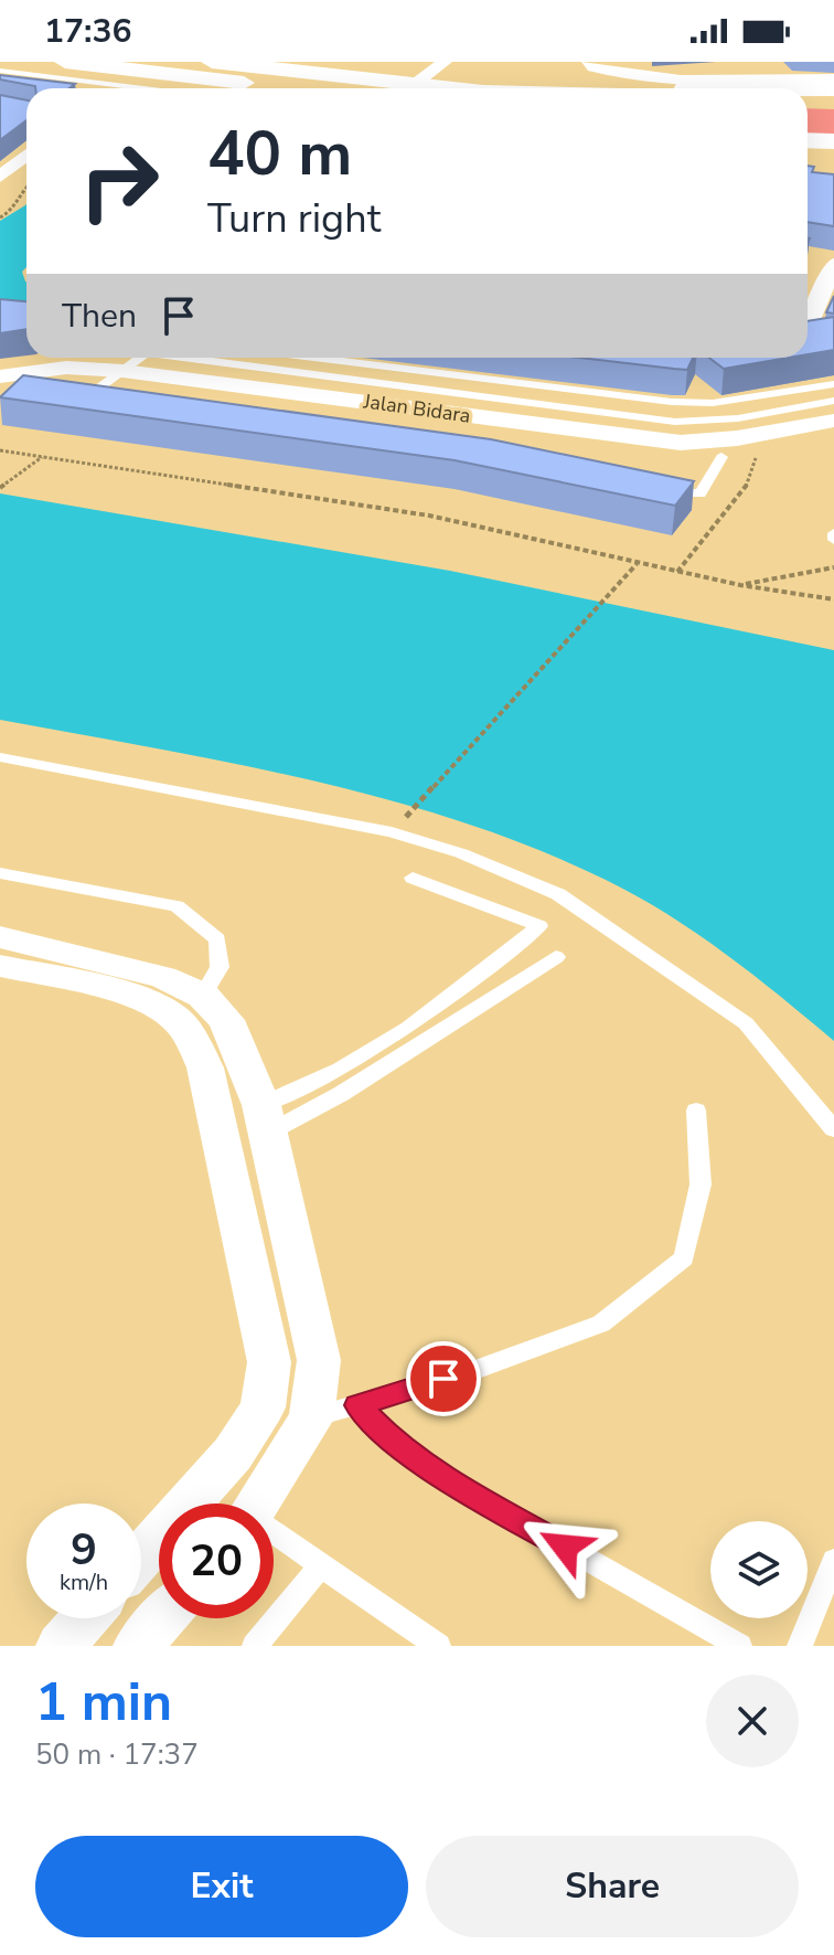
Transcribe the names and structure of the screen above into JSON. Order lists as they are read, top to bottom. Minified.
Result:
{"streets":{"street":["Jalan Bidara"]},"page":{"status":"17:36","turn":["40 m","Turn right"],"then":"Then","speed":"9 km/h","limit":"20","heading":["1 min","50 m · 17:37"],"buttons":["Exit","Share"]}}
